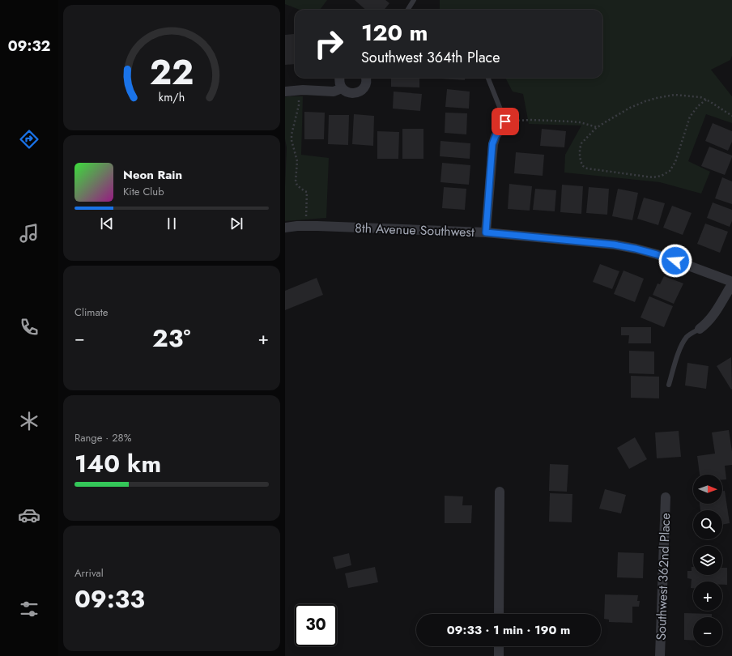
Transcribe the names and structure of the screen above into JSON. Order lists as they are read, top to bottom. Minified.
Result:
{"streets":{"street":["8th Avenue Southwest","Southwest 362nd Place"]},"north":"right","page":{"tabs":"09:32","turn":["120 m","Southwest 364th Place"],"song":["Neon Rain","Kite Club"],"tile":["Climate",["Range · 28%","140 km"],["Arrival","09:33"]],"heat":["−","23°","+"],"map_buttons":["+","−"],"limit":"30","trip":"09:33 · 1 min · 190 m","gauge":["22","km/h"]}}
